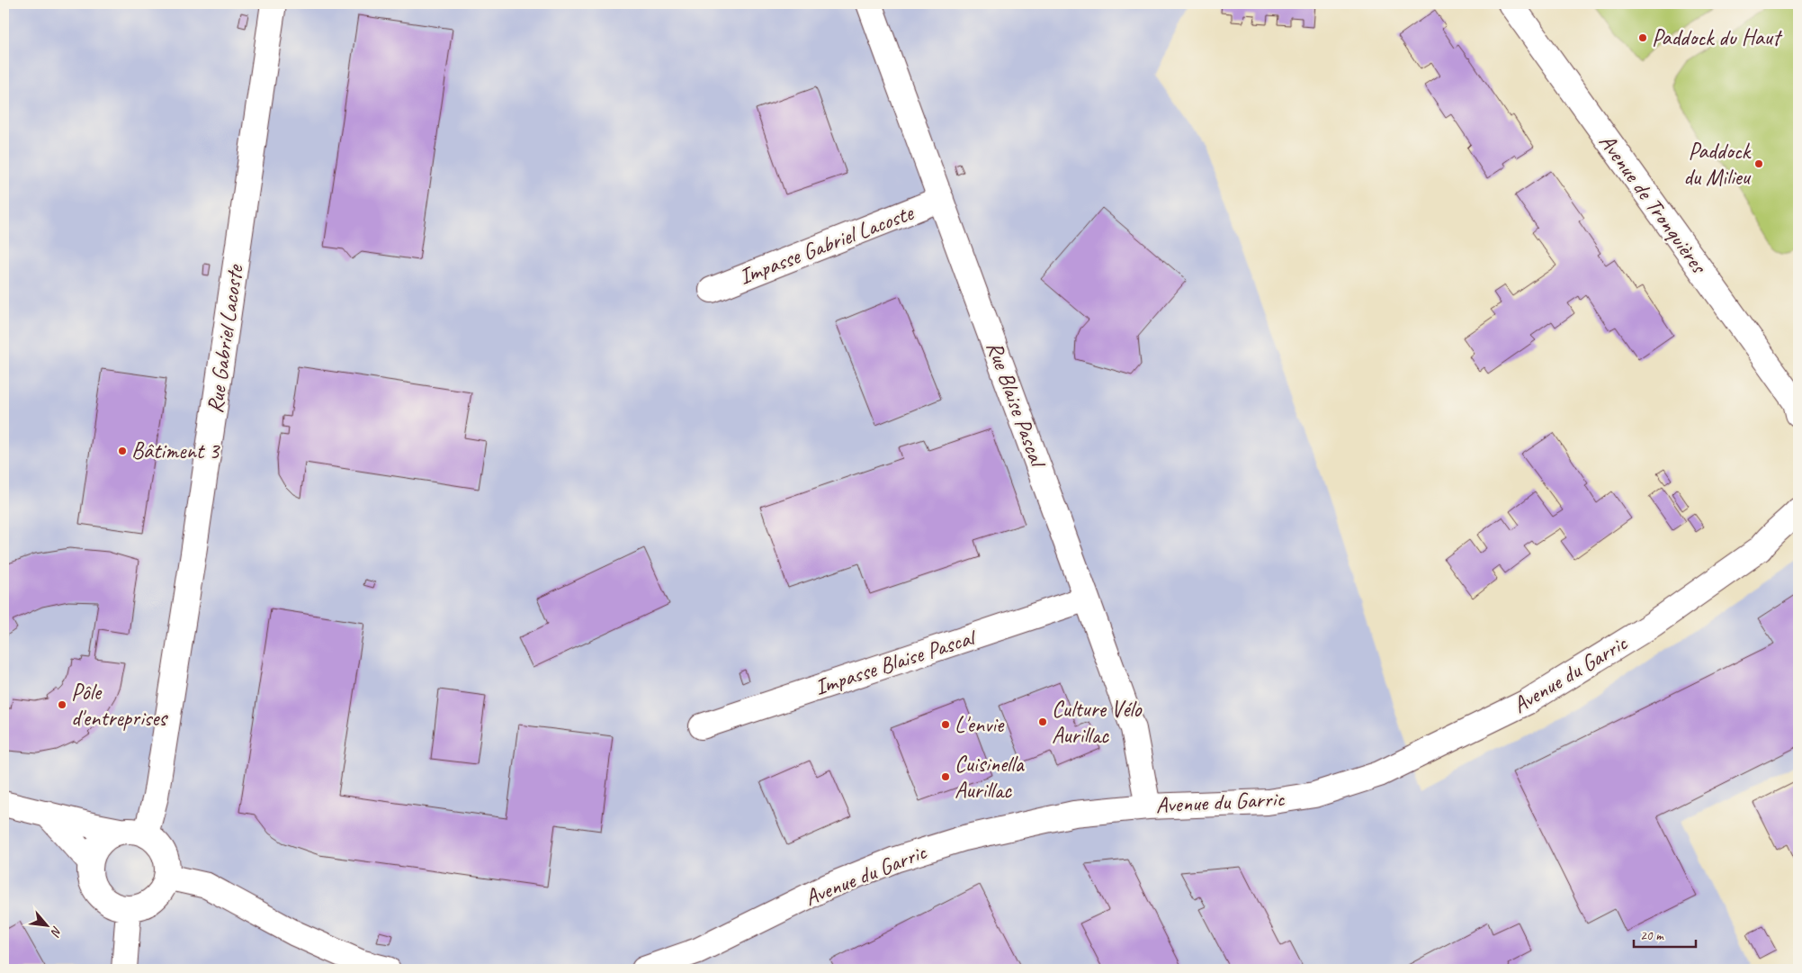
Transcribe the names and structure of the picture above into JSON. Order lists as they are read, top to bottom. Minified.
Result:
{"streets":{"street":["Avenue de Tronquières","Impasse Gabriel Lacoste","Rue Gabriel Lacoste","Rue Blaise Pascal","Impasse Blaise Pascal","Avenue du Garric"]},"crossings":[["Impasse Gabriel Lacoste","Rue Blaise Pascal"],["Rue Blaise Pascal","Impasse Blaise Pascal"],["Rue Blaise Pascal","Avenue du Garric"]],"places":["Paddock du Haut","Paddock du Milieu","Bâtiment 3","Pôle d'entreprises","Culture Vélo Aurillac","L'envie","Cuisinella Aurillac"],"scale_bar":"20 m","north":"bottom right"}
